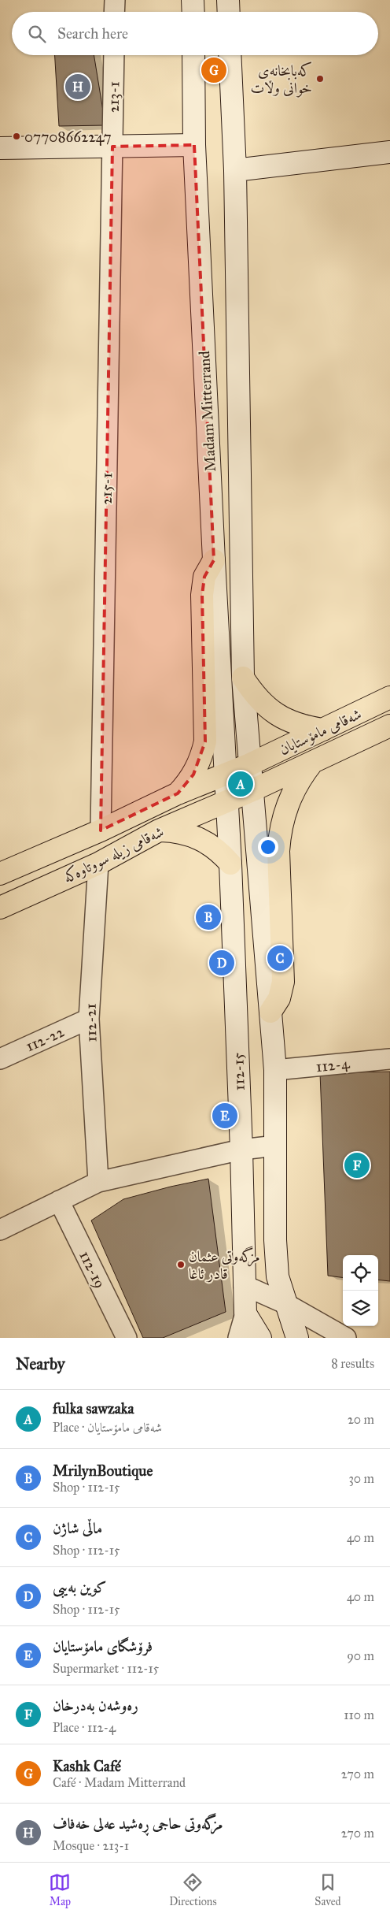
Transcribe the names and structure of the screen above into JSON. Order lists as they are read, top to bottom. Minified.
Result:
{"streets":{"main road":["Madam Mitterrand","شەقامی مامۆستایان","شەقامی زیلە سووتاوەکە","112-15"],"street":["213-1","215-1","112-21","112-22","112-4","112-19"]},"crossings":[["213-1","215-1"],["Madam Mitterrand","شەقامی مامۆستایان"],["Madam Mitterrand","شەقامی زیلە سووتاوەکە"],["Madam Mitterrand","112-4"],["Madam Mitterrand","112-15"],["215-1","شەقامی زیلە سووتاوەکە"],["شەقامی مامۆستایان","شەقامی زیلە سووتاوەکە"],["شەقامی مامۆستایان","112-15"],["شەقامی زیلە سووتاوەکە","112-21"],["شەقامی زیلە سووتاوەکە","112-15"],["112-21","112-22"]],"places":["کەبابخانەی خوانی وڵات","07708662247","مزگه‌وتی عثمان قادر ئاغا"],"page":{"search":"Search here","pins":["G","H","A","B","C","D","E","F"],"heading":["Nearby","8 results"],"list":[{"mark":"A","name":"fulka sawzaka","note":"Place · شەقامی مامۆستایان","value":"20 m"},{"mark":"B","name":"MrilynBoutique","note":"Shop · 112-15","value":"30 m"},{"mark":"C","name":"ماڵی شاژن","note":"Shop · 112-15","value":"40 m"},{"mark":"D","name":"کوین بەیبی","note":"Shop · 112-15","value":"40 m"},{"mark":"E","name":"فرۆشگای مامۆستایان","note":"Supermarket · 112-15","value":"90 m"},{"mark":"F","name":"رەوشەن بەدرخان","note":"Place · 112-4","value":"110 m"},{"mark":"G","name":"Kashk Café","note":"Café · Madam Mitterrand","value":"270 m"},{"mark":"H","name":"مزگەوتی حاجی ڕەشید عەلی خەفاف","note":"Mosque · 213-1","value":"270 m"}],"nav":["Map","Directions","Saved"]}}
